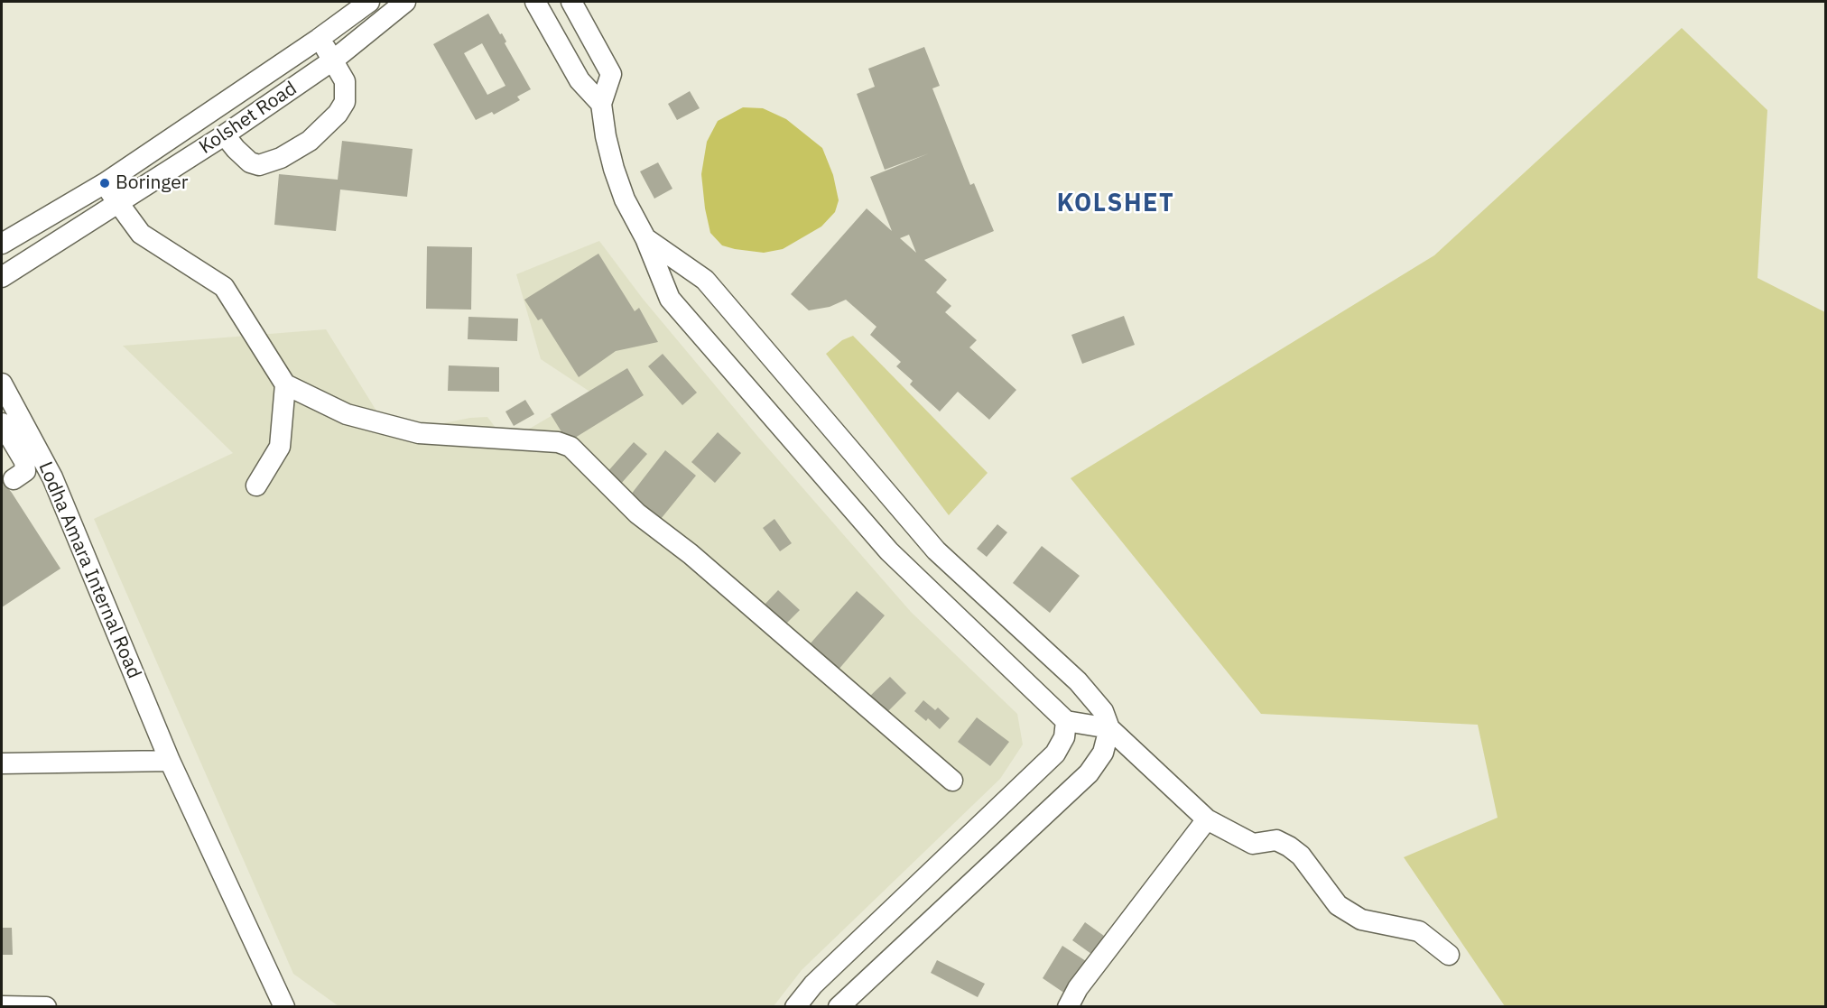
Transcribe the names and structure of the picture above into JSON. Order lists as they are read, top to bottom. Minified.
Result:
{"streets":{"street":["Kolshet Road","Lodha Amara Internal Road"]},"districts":["KOLSHET"],"places":["Boringer"]}
